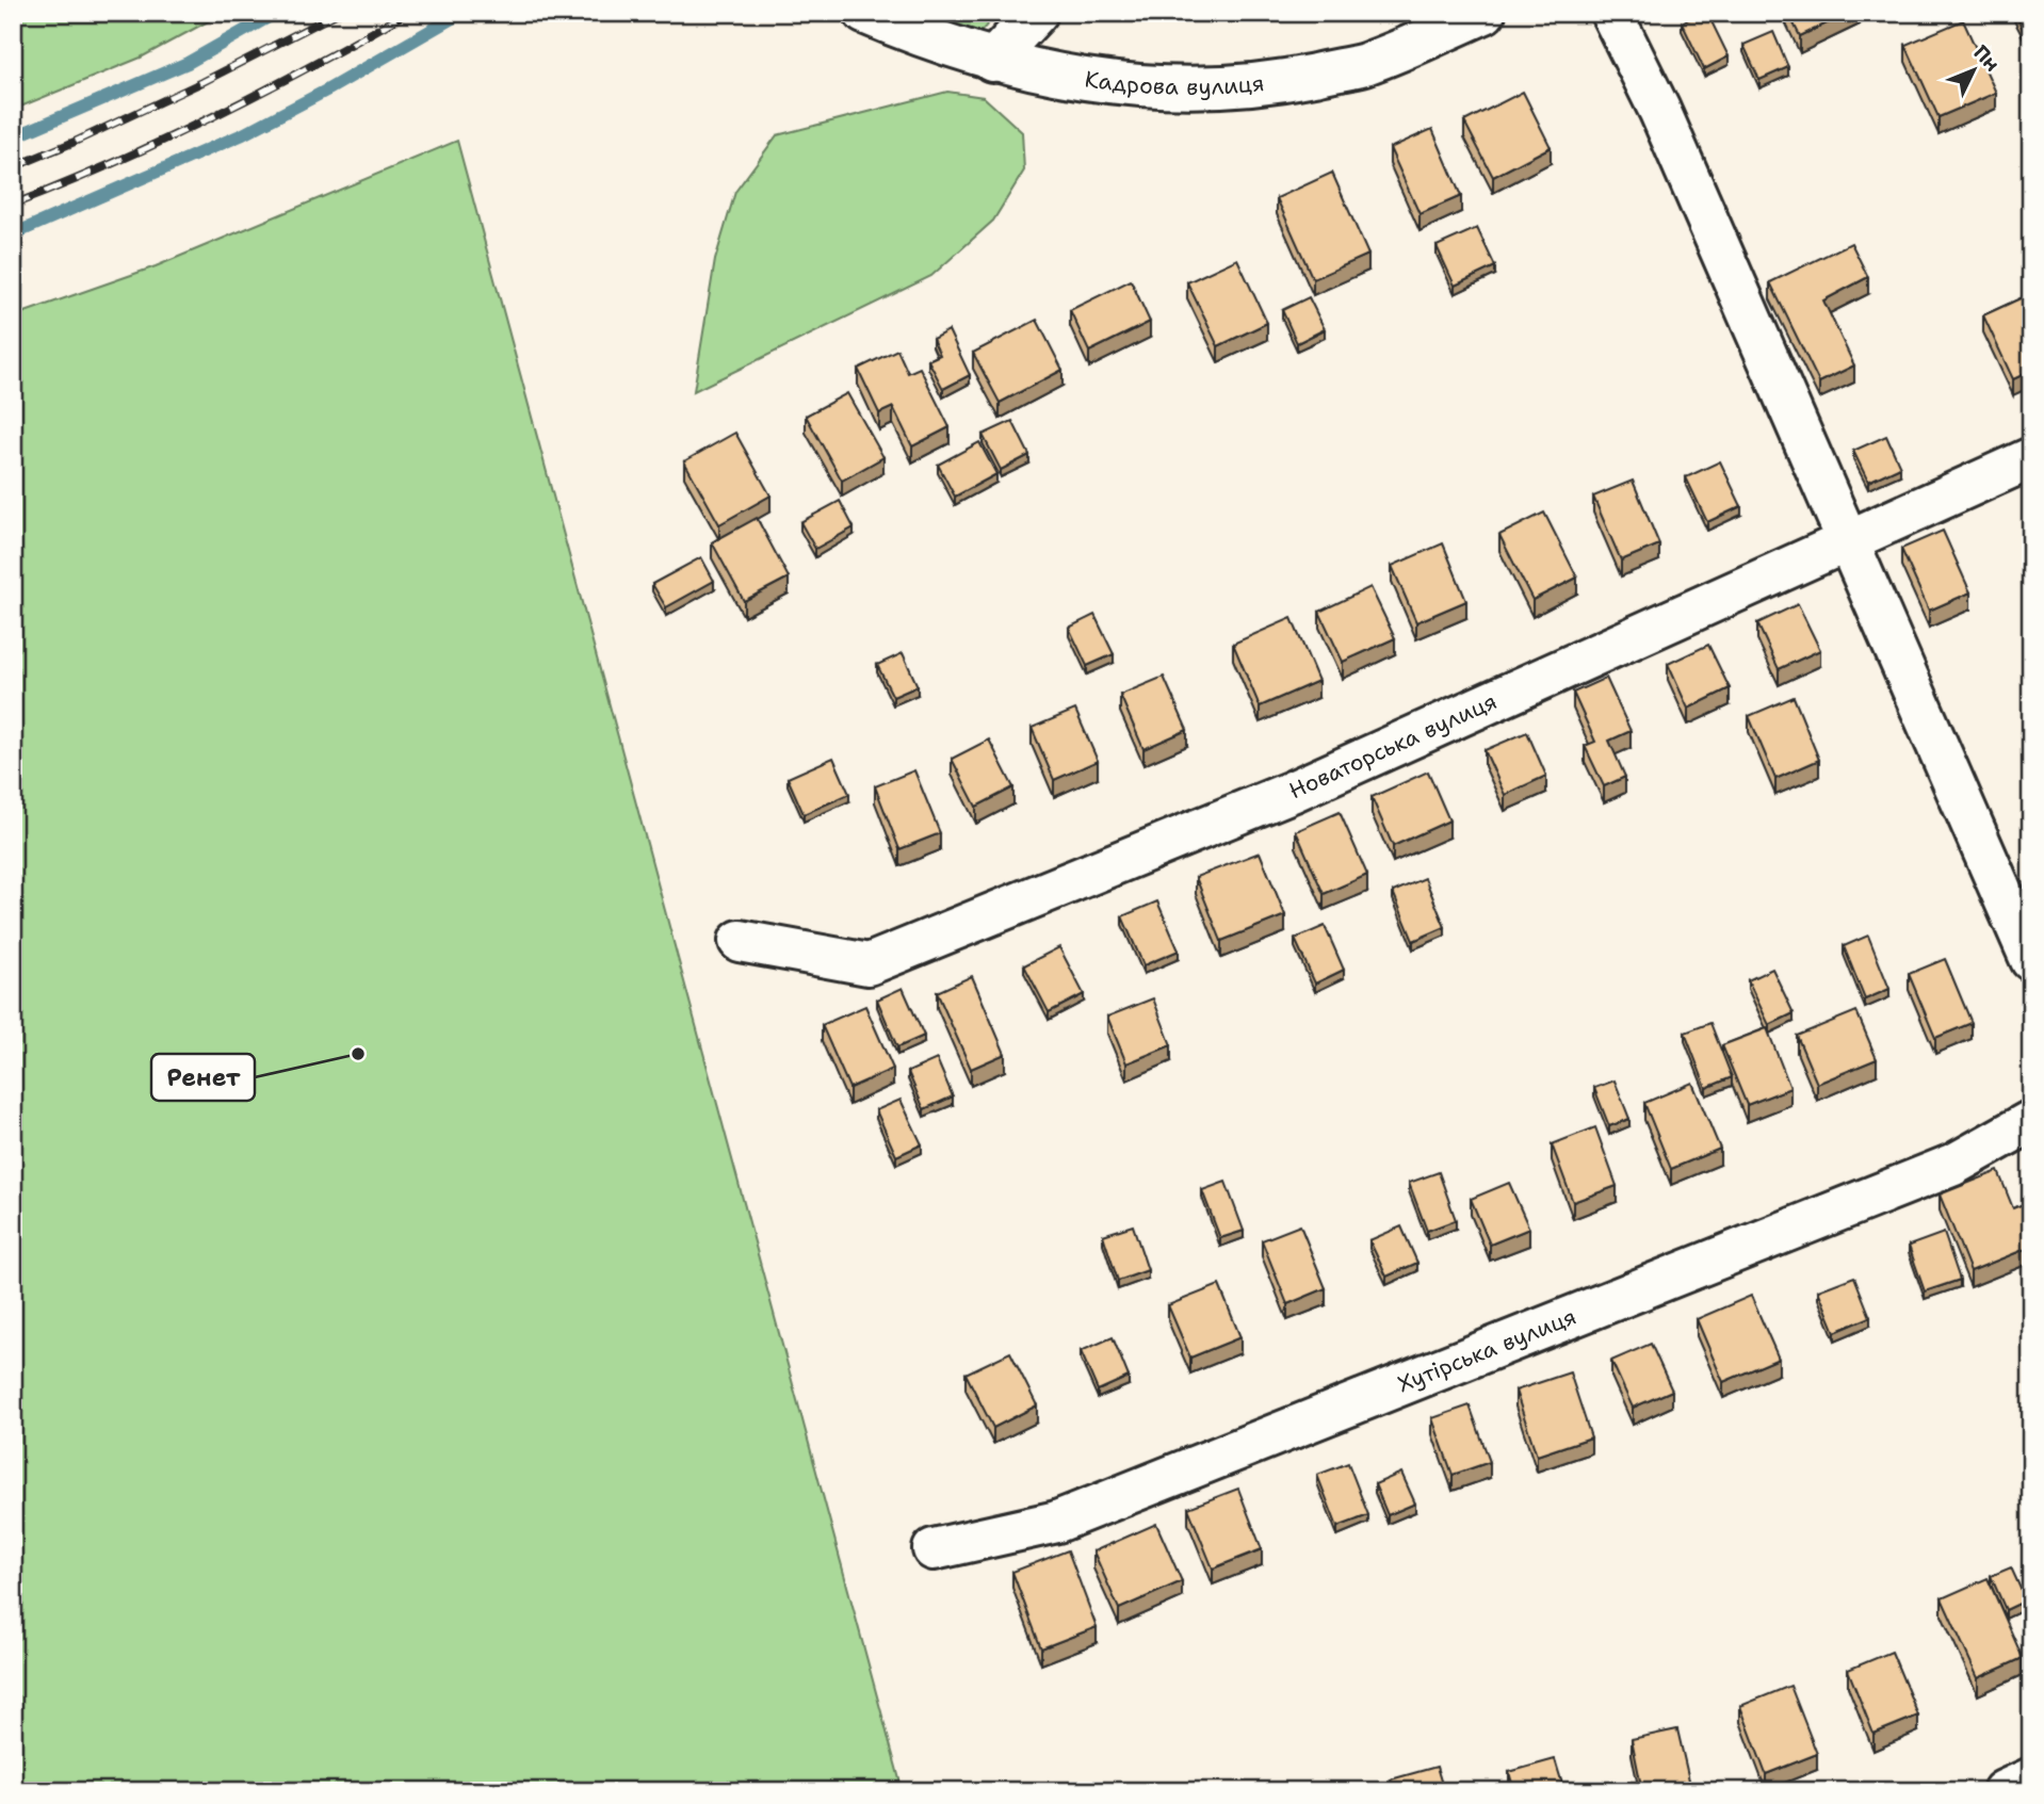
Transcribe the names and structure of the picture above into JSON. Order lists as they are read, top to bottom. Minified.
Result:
{"streets":{"street":["Кадрова вулиця","Новаторська вулиця","Хутірська вулиця"]},"places":["Ренет"],"north":"top right"}
